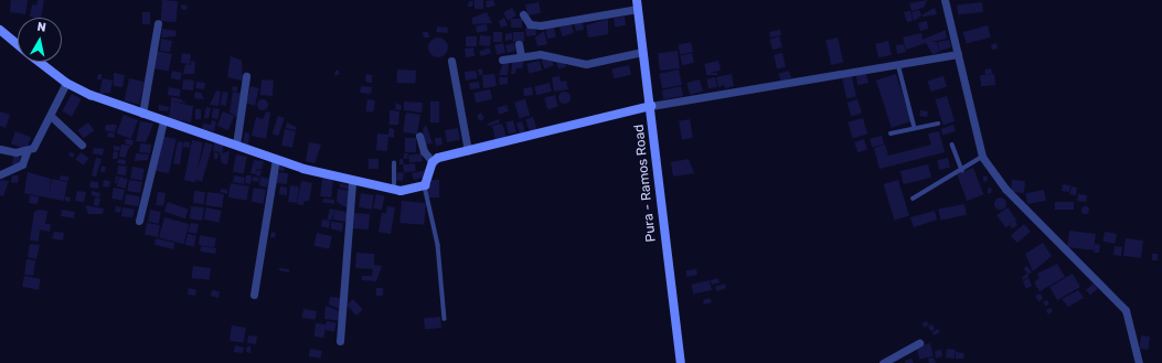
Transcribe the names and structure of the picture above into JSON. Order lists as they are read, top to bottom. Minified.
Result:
{"streets":{"street":["Pura - Ramos Road"]},"north":"top"}
